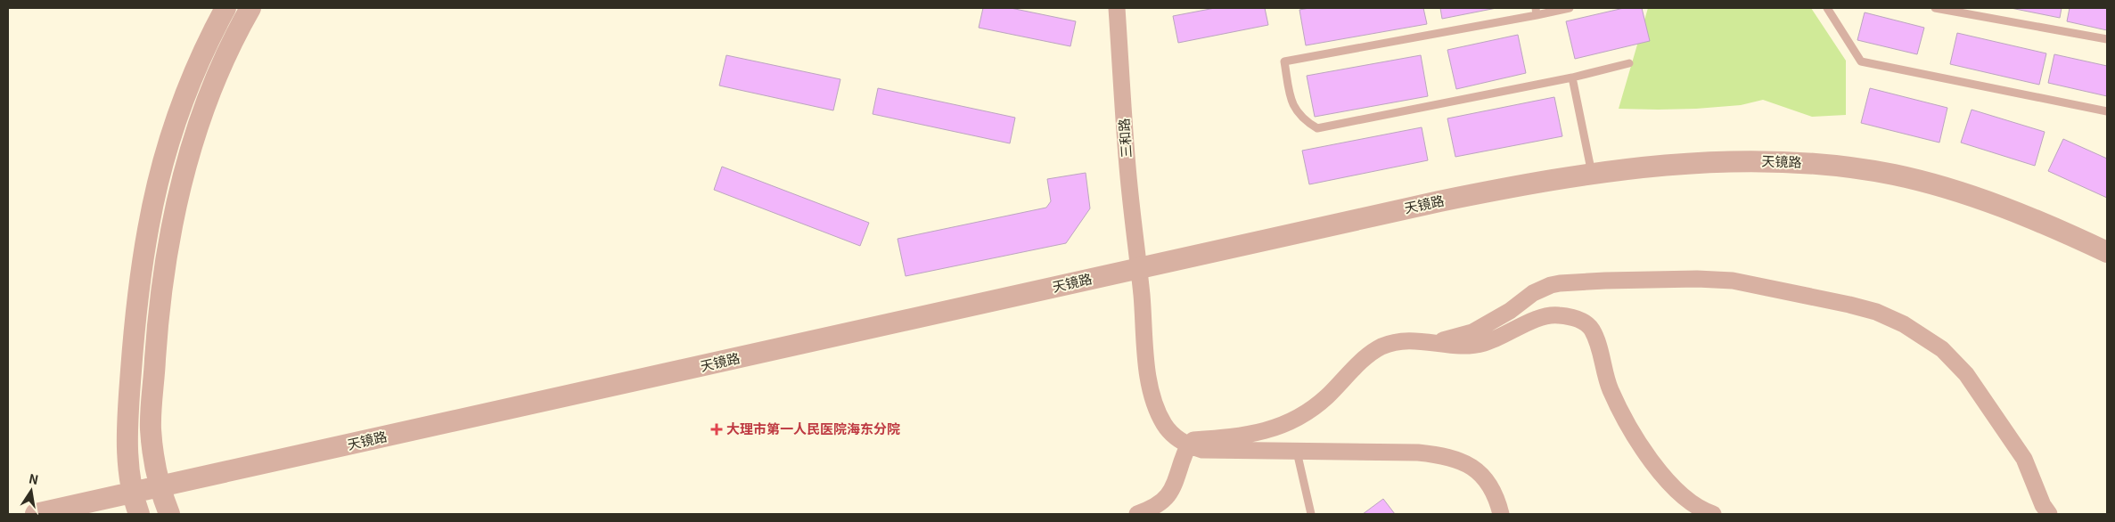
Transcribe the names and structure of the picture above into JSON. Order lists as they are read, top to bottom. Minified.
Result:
{"streets":{"street":["三和路","天镜路"]},"crossings":[["三和路","天镜路"]],"places":{"health":["大理市第一人民医院海东分院"]},"north":"top"}
